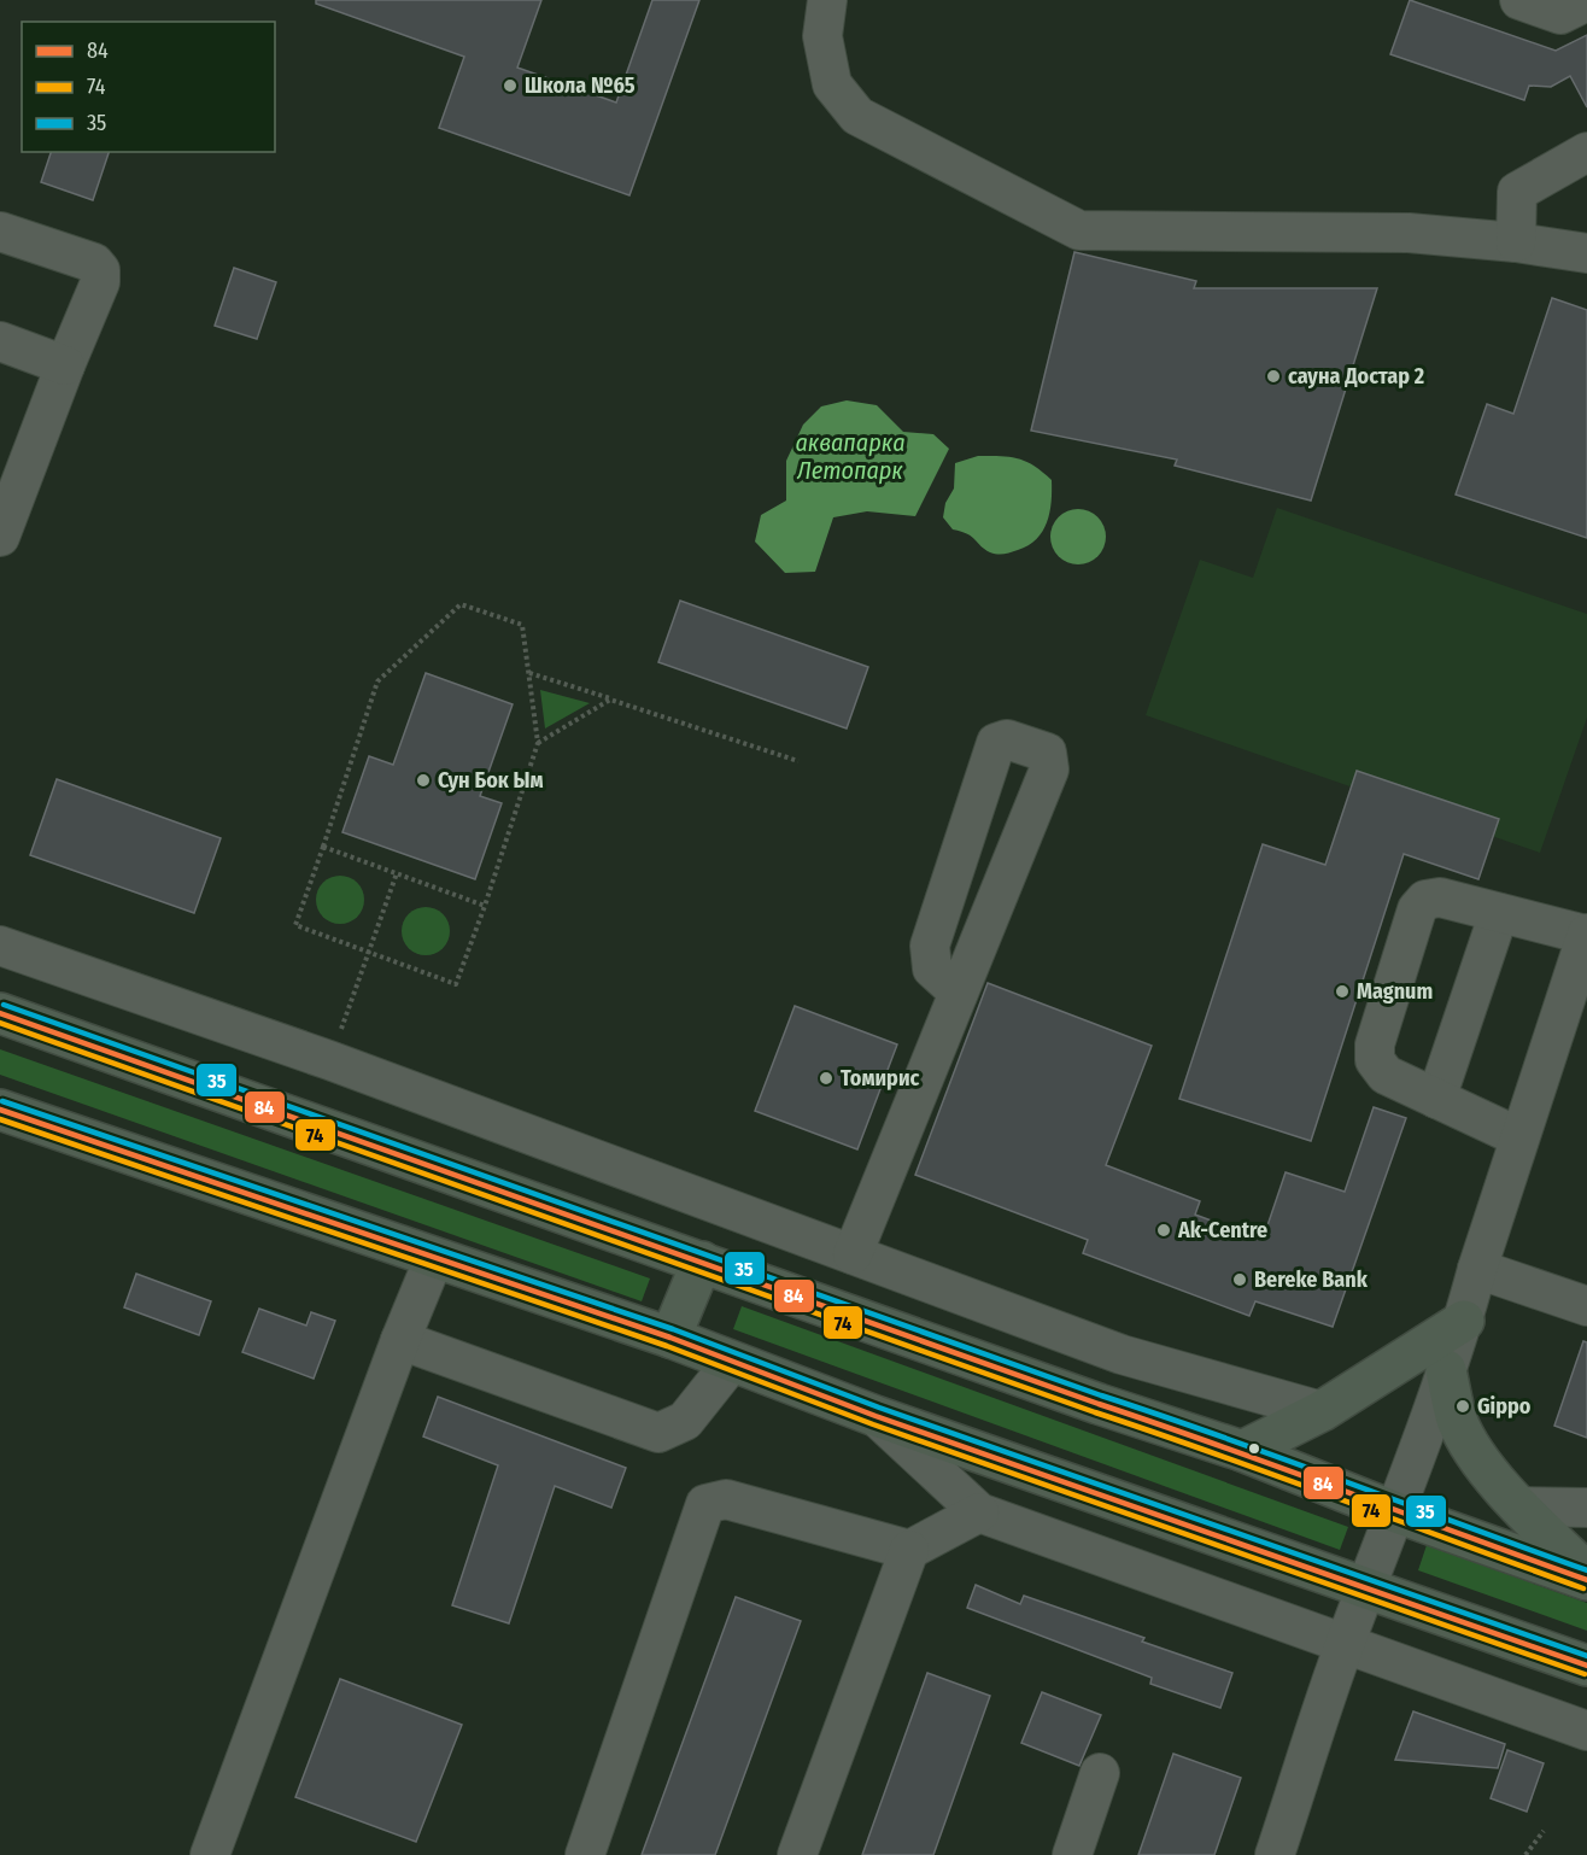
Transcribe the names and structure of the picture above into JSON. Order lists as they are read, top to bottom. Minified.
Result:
{"water":["аквапарка Летопарк"],"places":["Школа №65","сауна Достар 2","Сун Бок Ым","Magnum","Томирис","Ak-Centre","Bereke Bank","Gippo"],"lines":["transit line 35","transit line 84","transit line 74"],"legend":["84","74","35"]}
